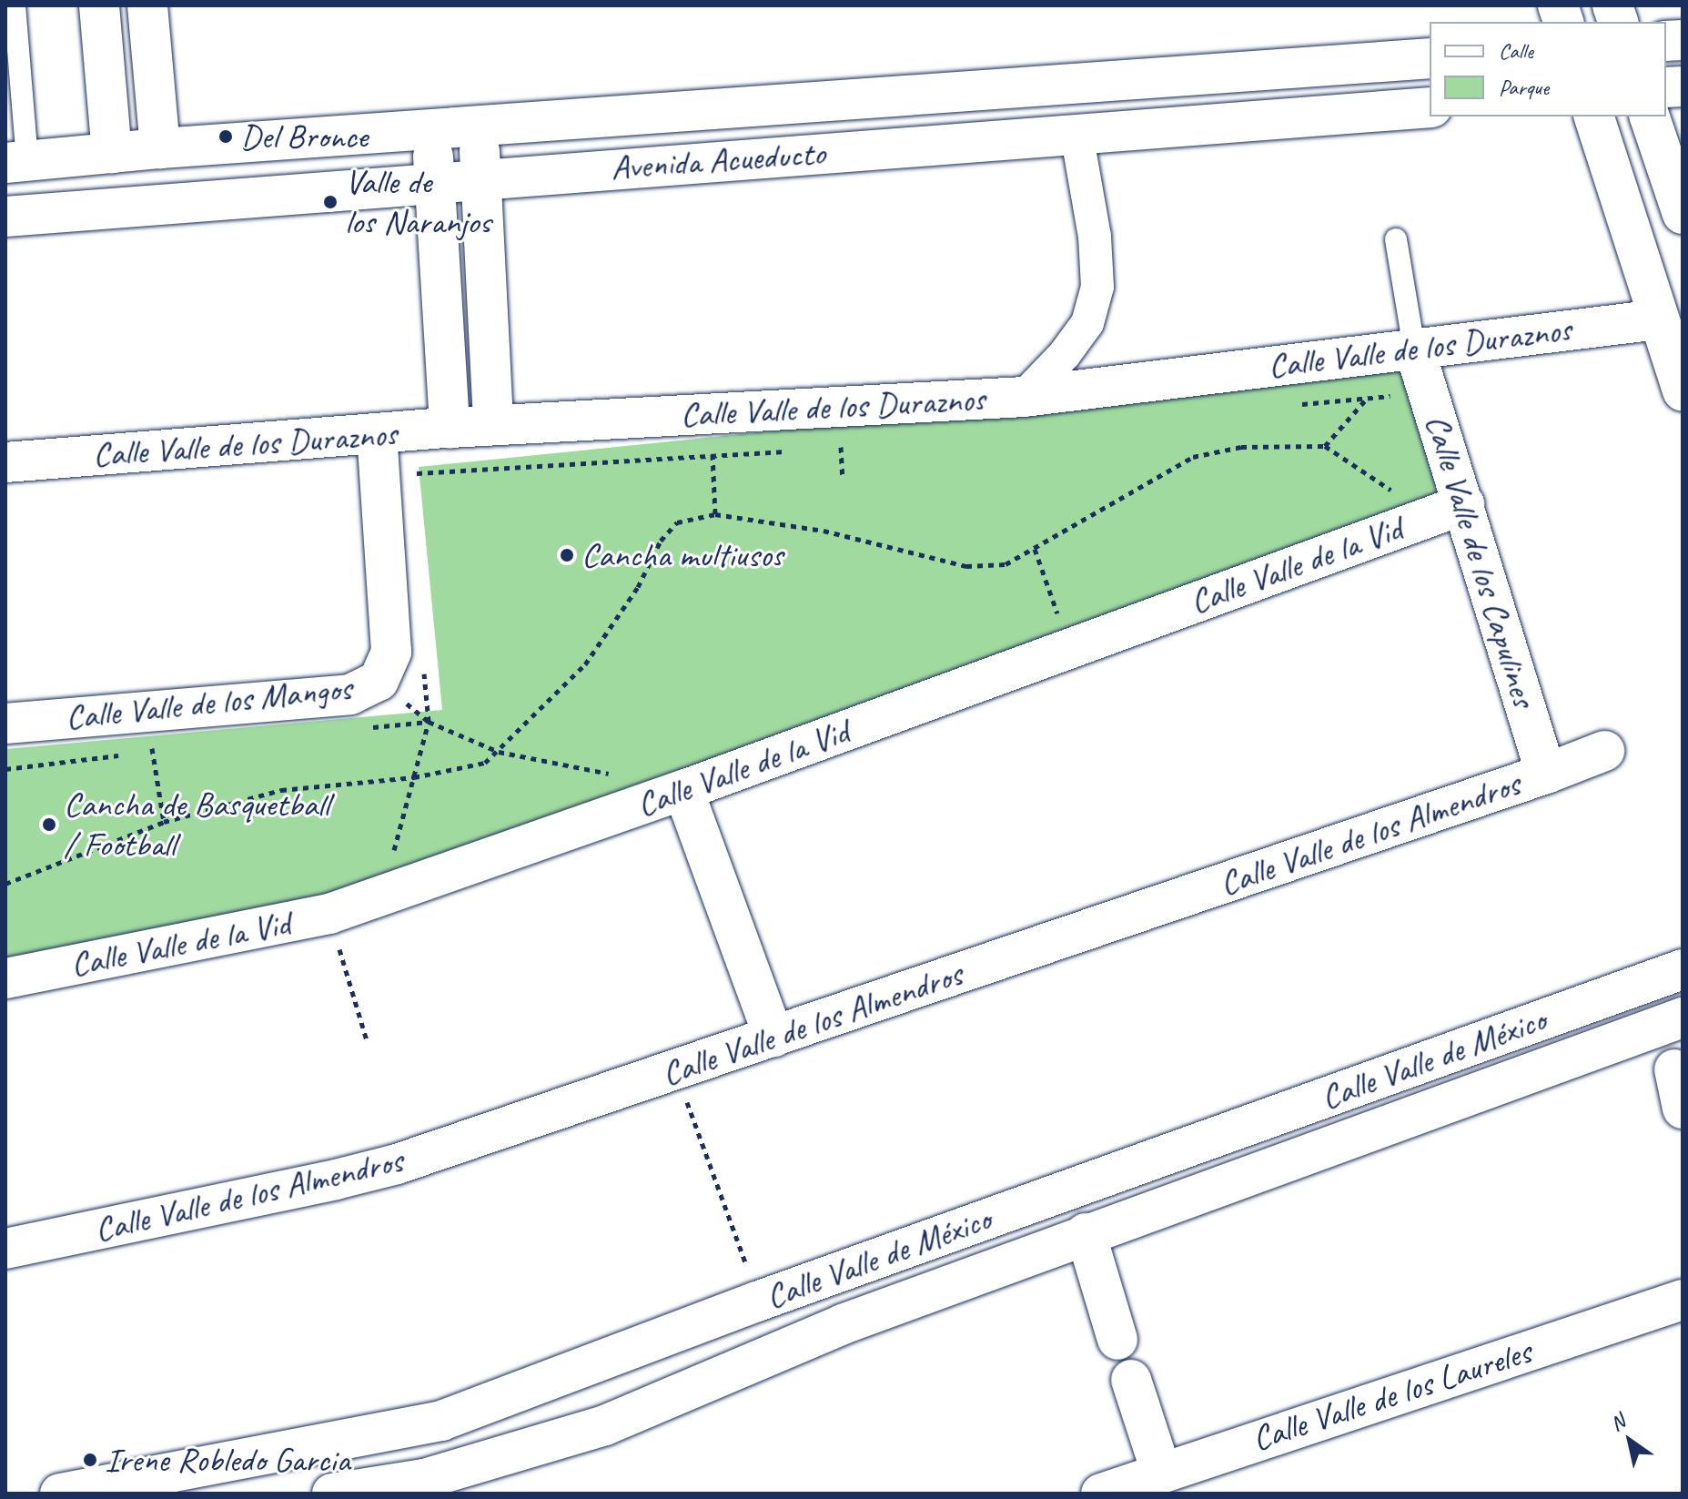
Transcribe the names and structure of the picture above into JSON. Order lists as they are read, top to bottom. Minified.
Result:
{"streets":{"street":["Avenida Acueducto","Calle Valle de los Duraznos","Calle Valle de los Capulines","Calle Valle de la Vid","Calle Valle de los Mangos","Calle Valle de los Almendros","Calle Valle de México","Calle Valle de los Laureles"]},"crossings":[["Calle Valle de los Duraznos","Calle Valle de los Capulines"],["Calle Valle de los Duraznos","Calle Valle de los Mangos"],["Calle Valle de los Capulines","Calle Valle de la Vid"],["Calle Valle de los Capulines","Calle Valle de los Almendros"]],"places":["Del Bronce","Valle de los Naranjos","Cancha multiusos","Cancha de Basquetball / Football","Irene Robledo Garcia"],"legend":["Calle","Parque"],"north":"top left"}
